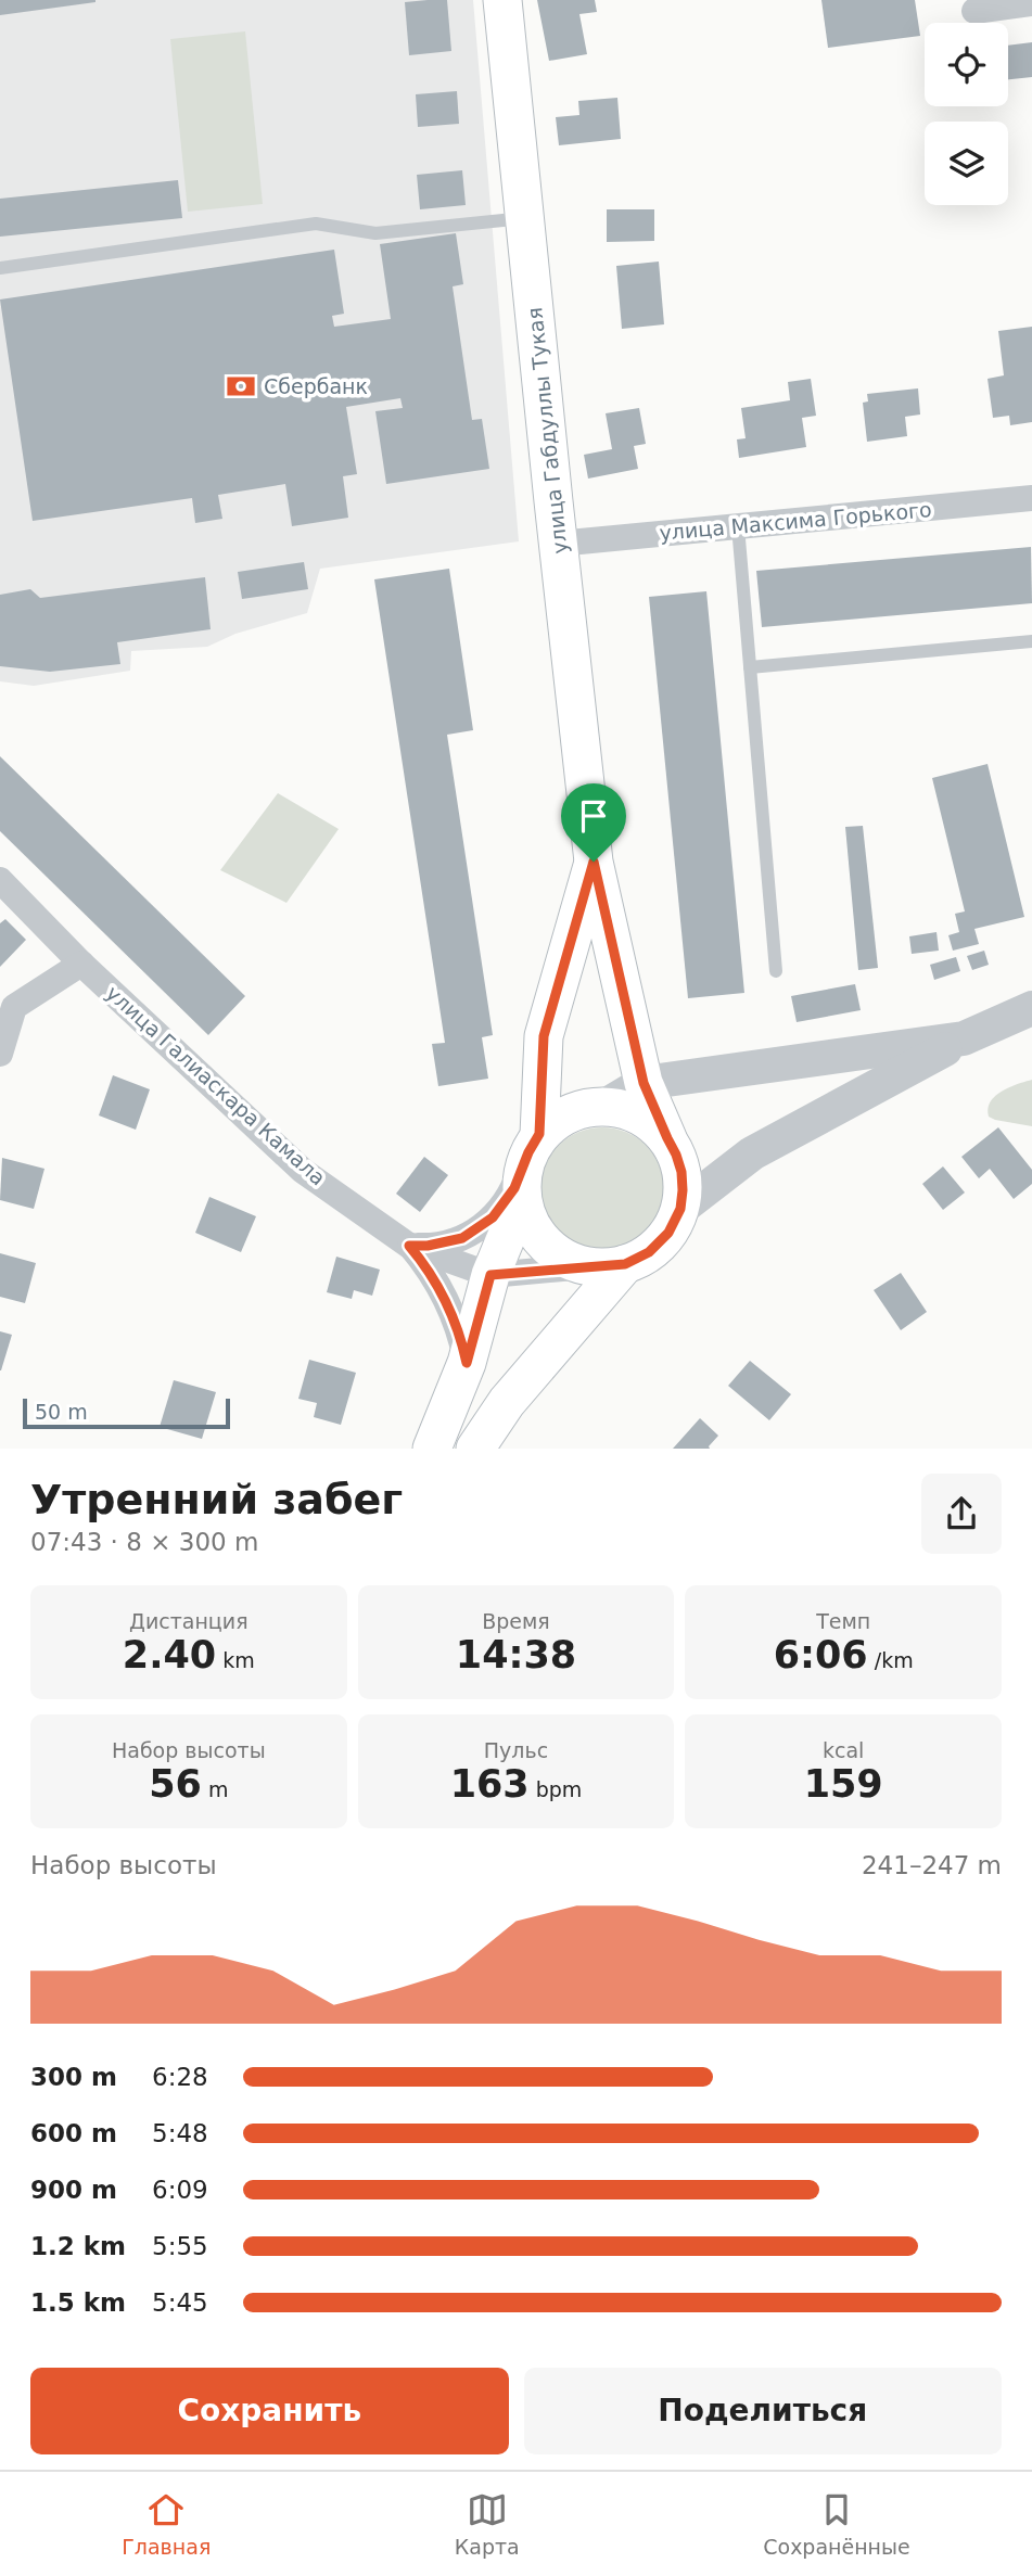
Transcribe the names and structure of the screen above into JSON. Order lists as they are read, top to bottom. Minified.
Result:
{"streets":{"main road":["улица Габдуллы Тукая"],"street":["улица Максима Горького","улица Галиаскара Камала"]},"crossings":[["улица Габдуллы Тукая","улица Максима Горького"],["улица Габдуллы Тукая","улица Галиаскара Камала"]],"places":{"bank":["Сбербанк"]},"scale_bar":"50 m","page":{"scale":"50 m","heading":["Утренний забег","07:43 · 8 × 300 m"],"stats":[["Дистанция","2.40 km"],["Время","14:38"],["Темп","6:06 /km"],["Набор высоты","56 m"],["Пульс","163 bpm"],["kcal","159"]],"chart":["Набор высоты","241–247 m"],"list":[{"name":"300 m","note":"6:28"},{"name":"600 m","note":"5:48"},{"name":"900 m","note":"6:09"},{"name":"1.2 km","note":"5:55"},{"name":"1.5 km","note":"5:45"}],"buttons":["Сохранить","Поделиться"],"tabs":["Главная","Карта","Сохранённые"]}}
